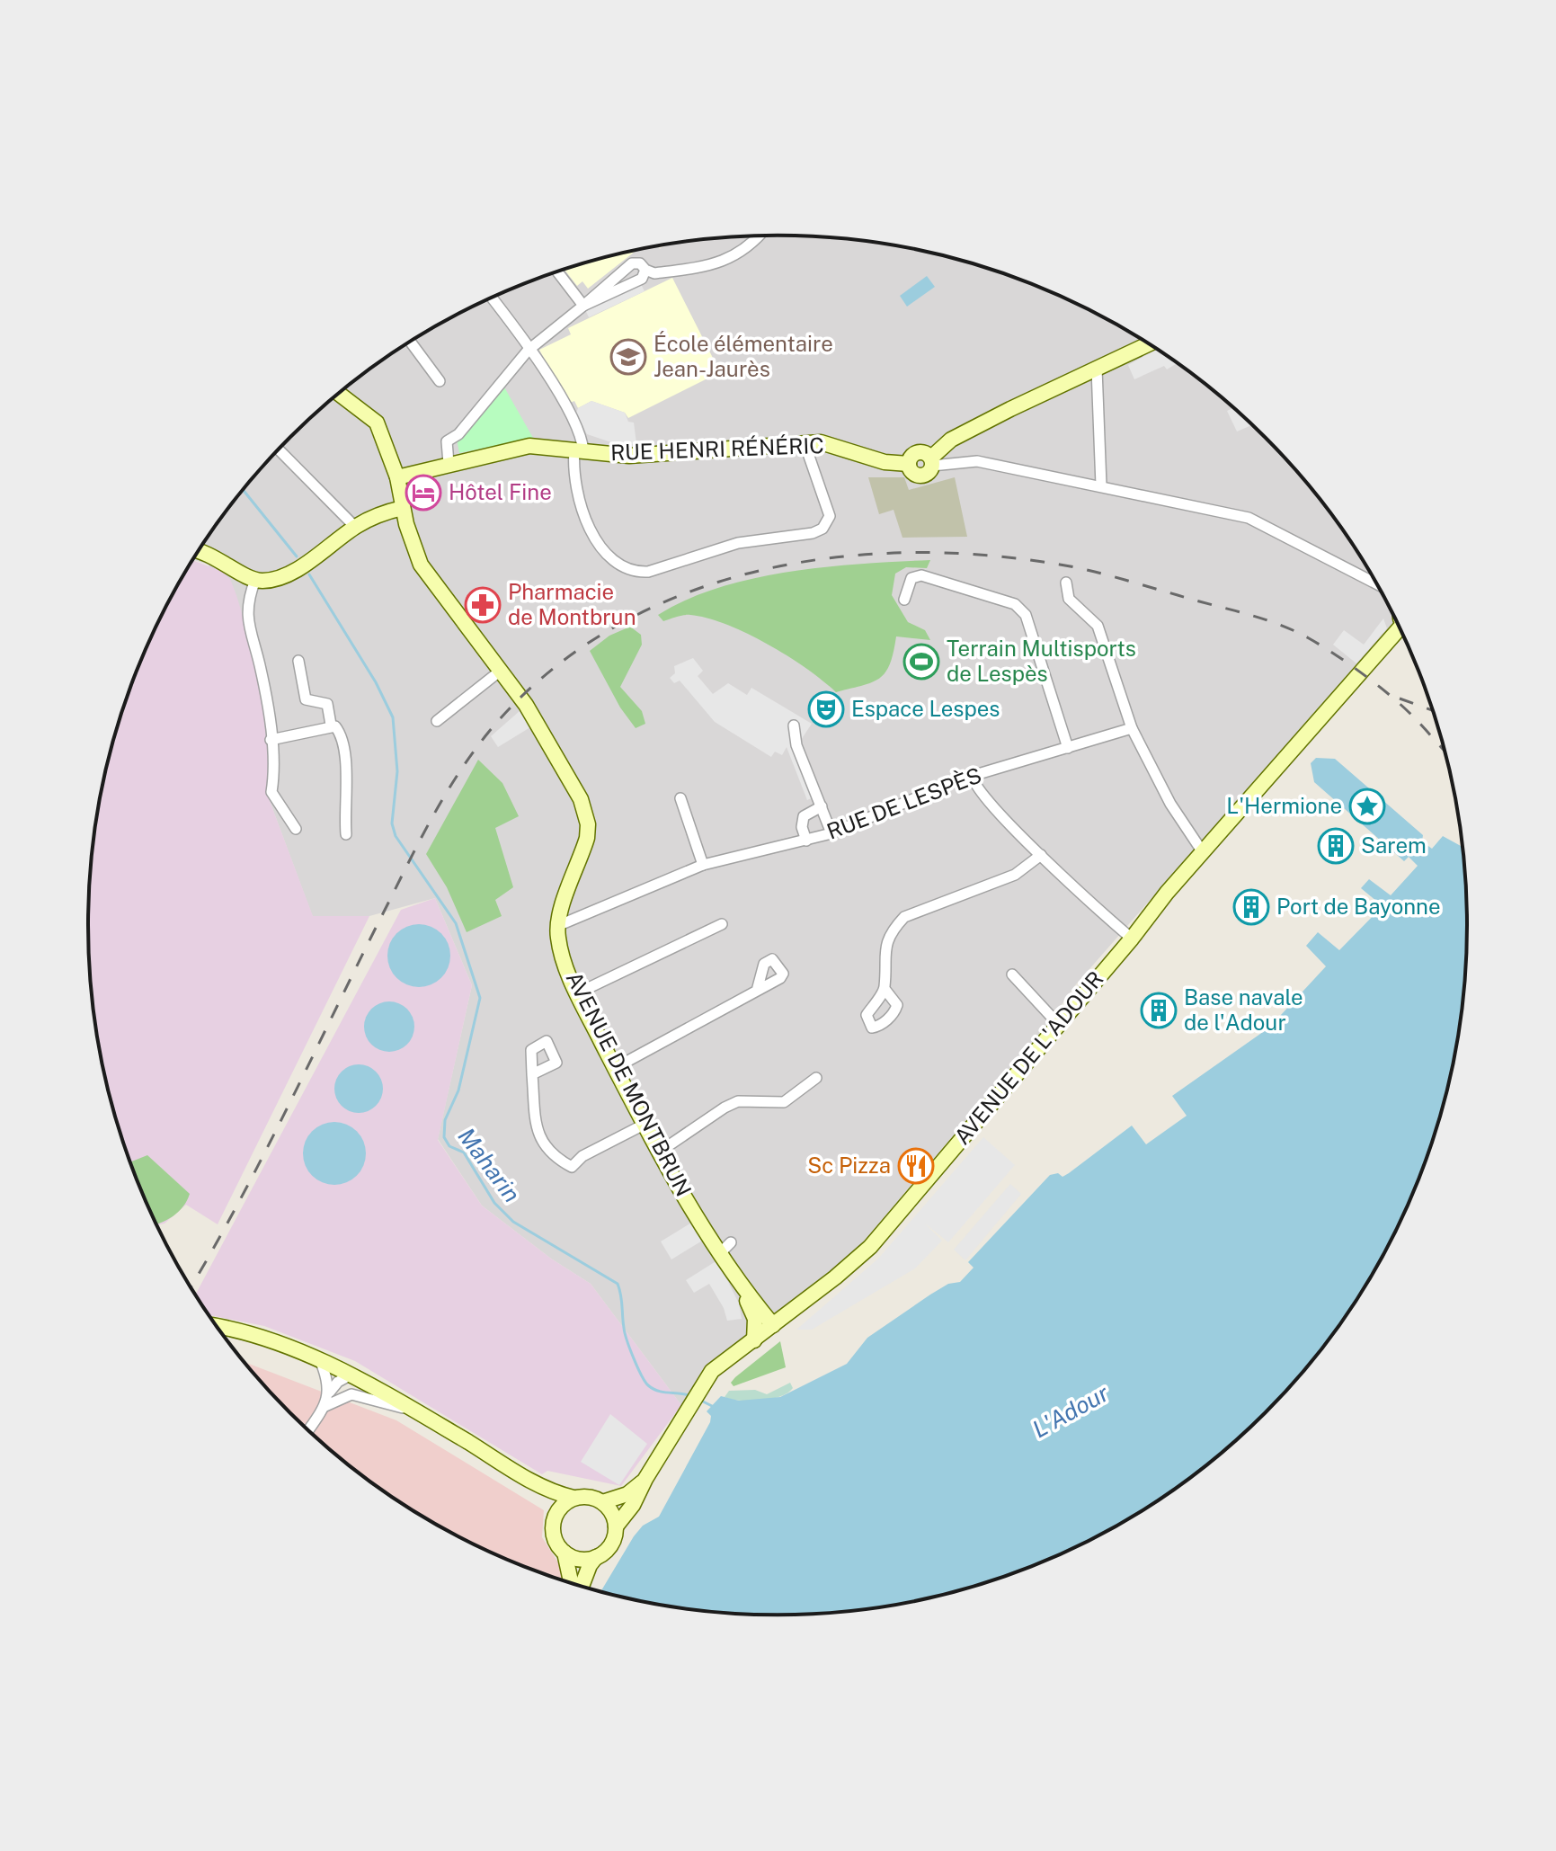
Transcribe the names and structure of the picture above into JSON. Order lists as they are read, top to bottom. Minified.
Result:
{"streets":{"street":["RUE HENRI RÉNÉRIC","RUE DE LESPÈS","AVENUE DE L'ADOUR","AVENUE DE MONTBRUN"]},"crossings":[["RUE DE LESPÈS","AVENUE DE MONTBRUN"],["AVENUE DE L'ADOUR","AVENUE DE MONTBRUN"]],"water":["Maharin","L'Adour"],"places":{"school or university":["École élémentaire Jean-Jaurès"],"hotel":["Hôtel Fine"],"pharmacy":["Pharmacie de Montbrun"],"sports":["Terrain Multisports de Lespès"],"theatre":["Espace Lespes"],"place":["L'Hermione"],"building":["Sarem","Port de Bayonne","Base navale de l'Adour"],"restaurant":["Sc Pizza"]}}
